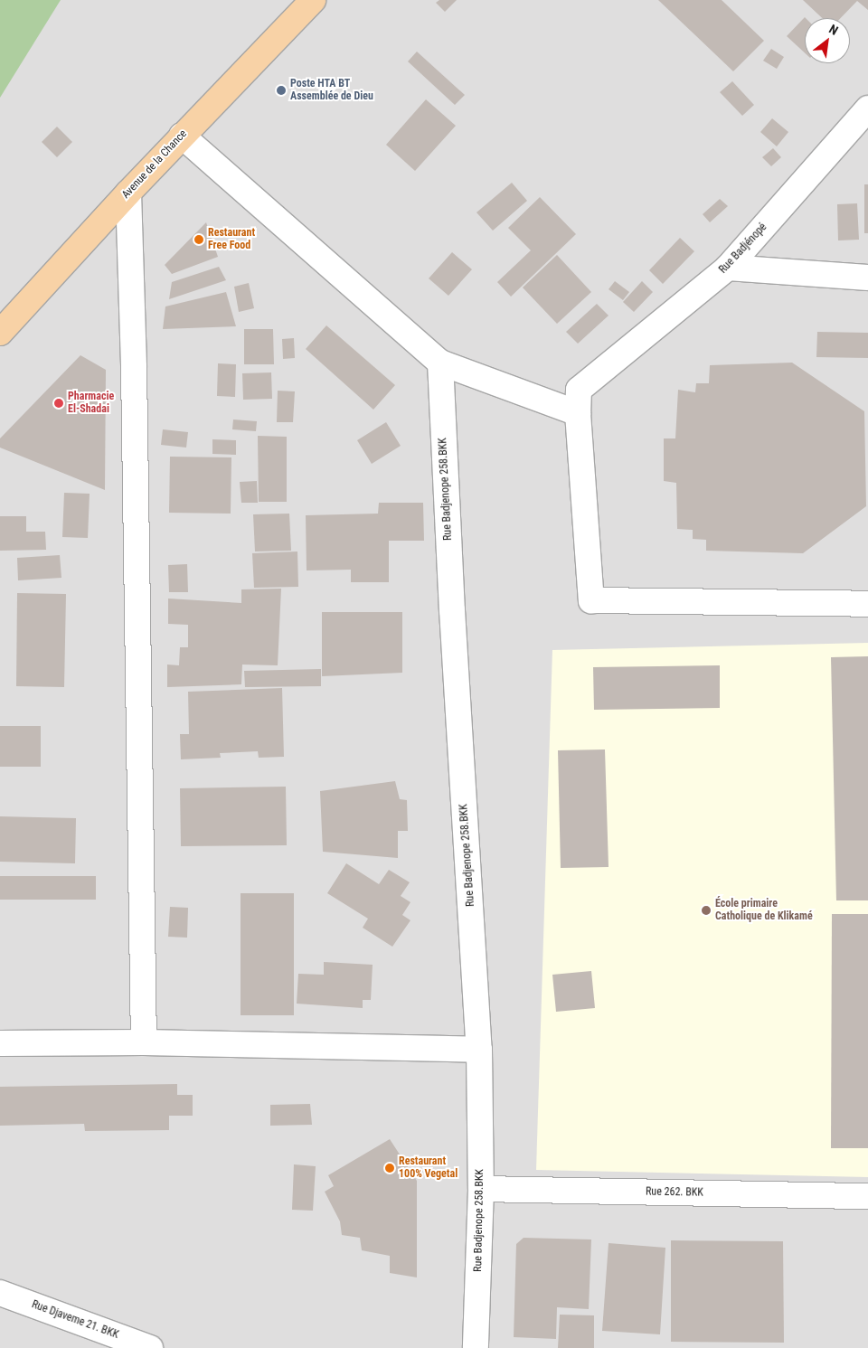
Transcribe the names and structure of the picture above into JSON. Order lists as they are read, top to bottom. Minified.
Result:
{"streets":{"main road":["Avenue de la Chance"],"street":["Rue Badjénopé","Rue Badjenope 258.BKK","Rue 262. BKK","Rue Djaveme 21. BKK"]},"crossings":[["Rue Badjenope 258.BKK","Rue 262. BKK"]],"places":["Poste HTA BT Assemblée de Dieu","Restaurant Free Food","Pharmacie El-Shadai","École primaire Catholique de Klikamé","Restaurant 100% Vegetal"],"north":"top right"}
